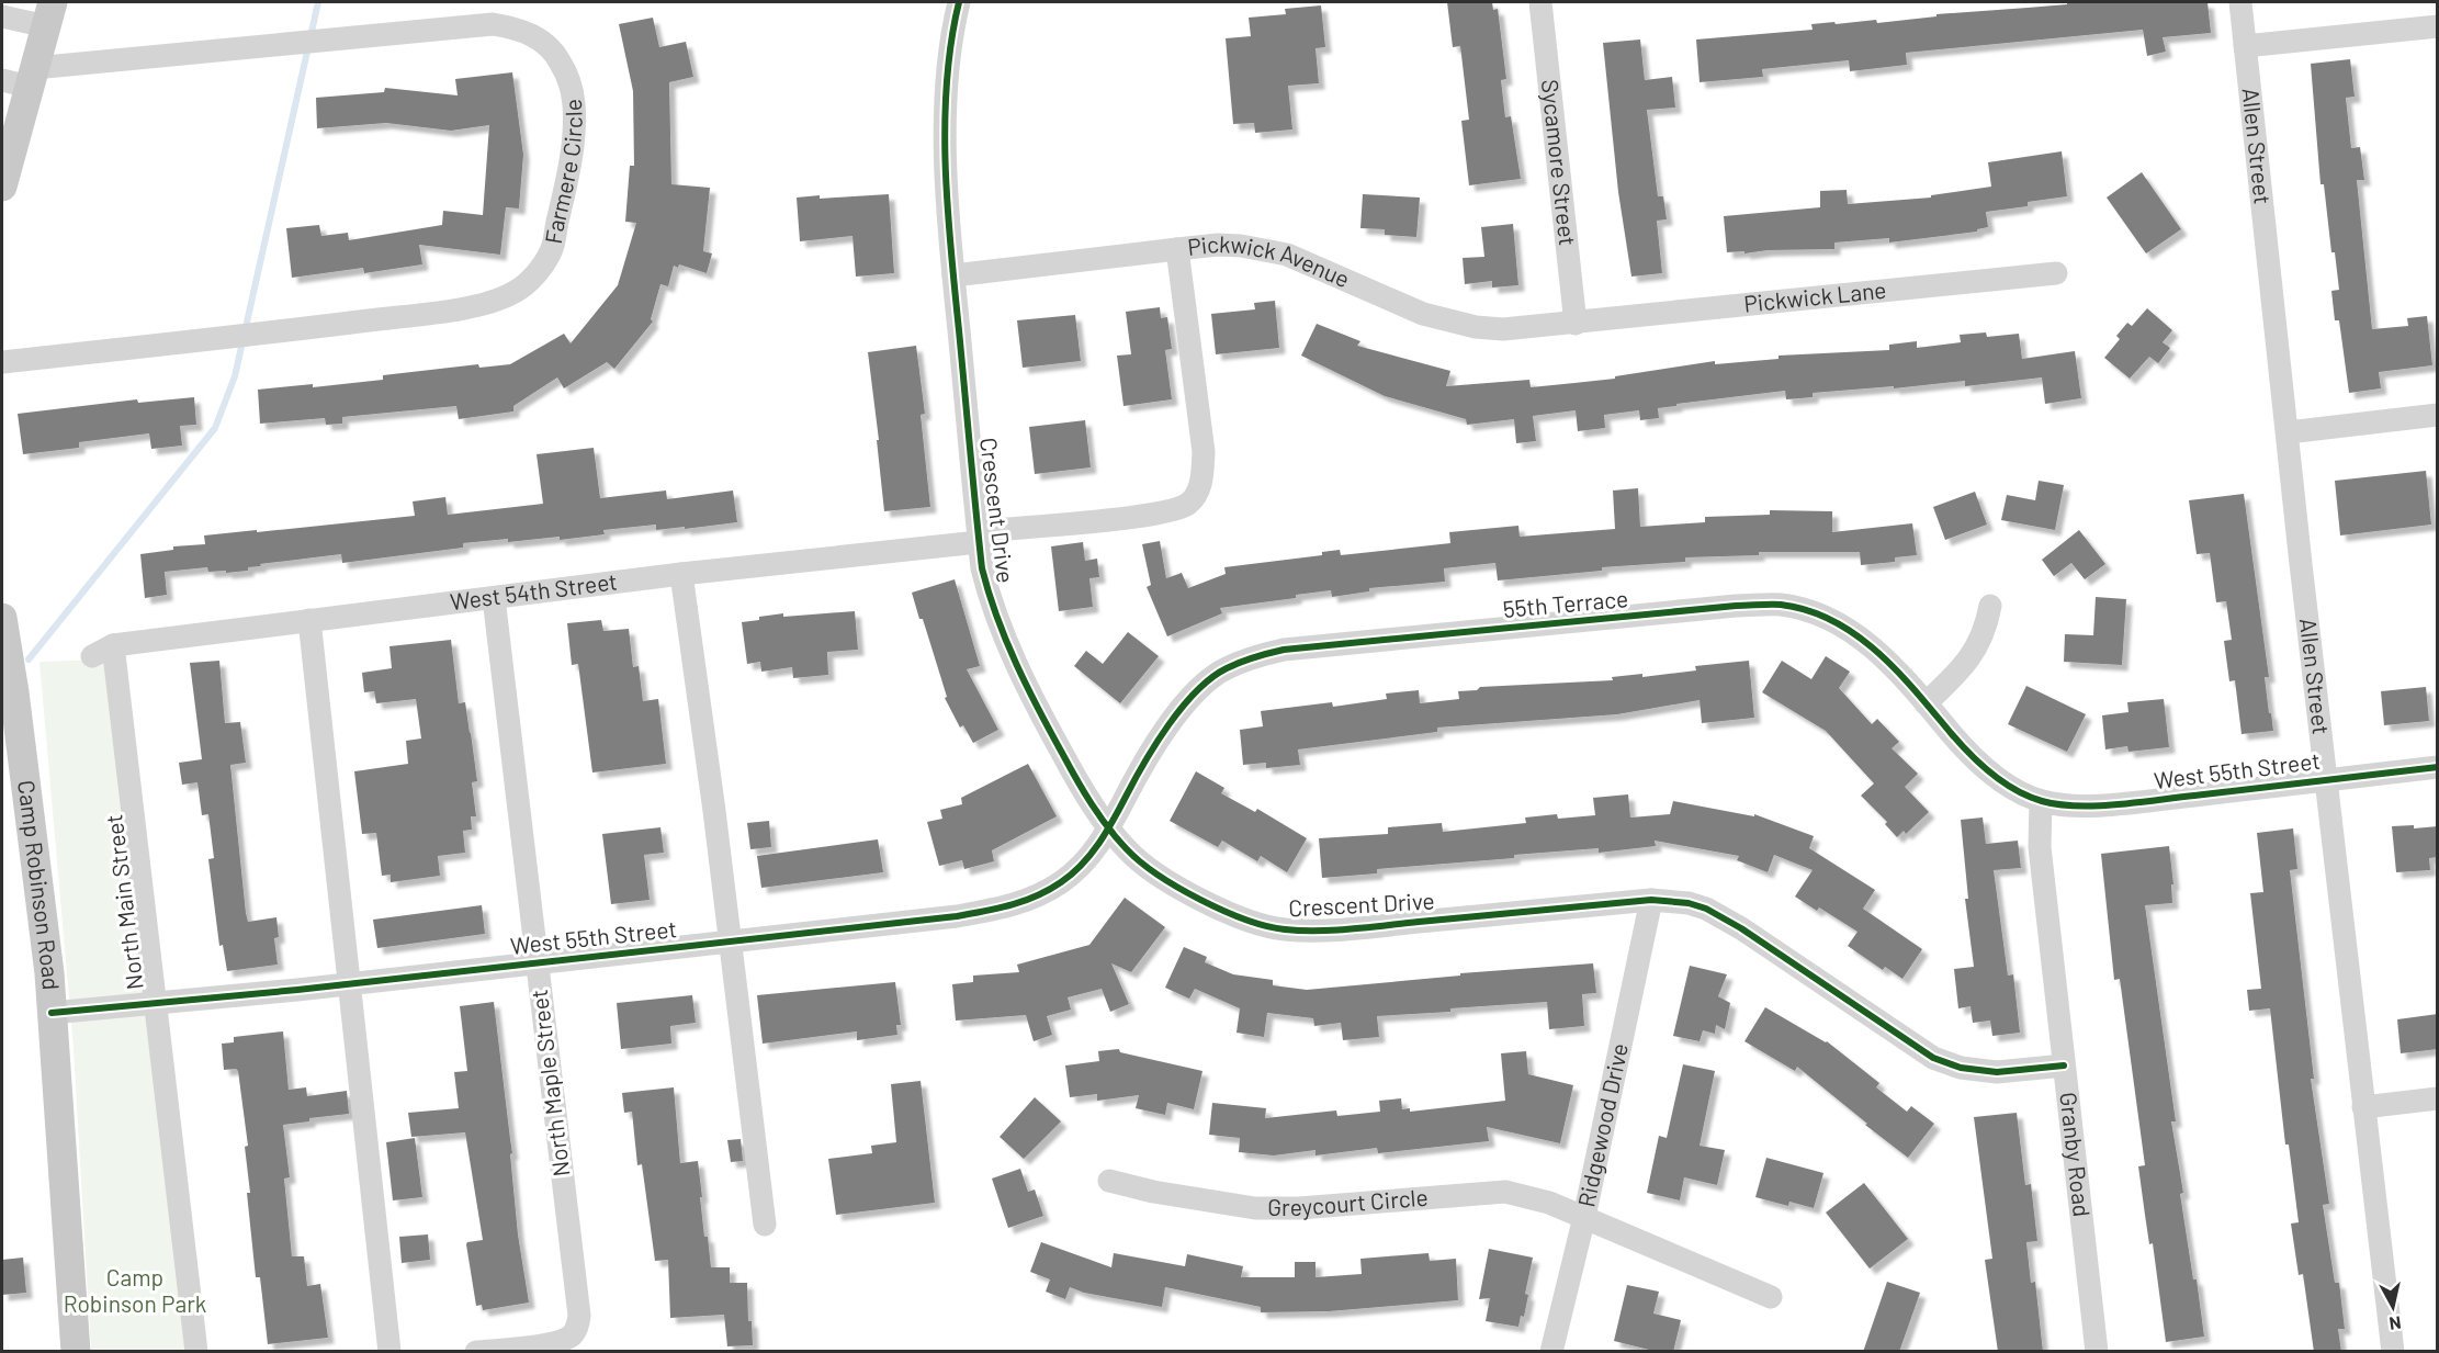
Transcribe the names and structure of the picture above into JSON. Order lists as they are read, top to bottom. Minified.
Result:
{"streets":{"main road":["Camp Robinson Road"],"street":["Allen Street","Sycamore Street","Farmere Circle","Pickwick Avenue","Pickwick Lane","Crescent Drive","West 54th Street","55th Terrace","West 55th Street","North Main Street","North Maple Street","Ridgewood Drive","Granby Road","Greycourt Circle"]},"crossings":[["Allen Street","West 55th Street"],["Sycamore Street","Pickwick Avenue"],["Sycamore Street","Pickwick Lane"],["Pickwick Avenue","Pickwick Lane"],["Pickwick Avenue","Crescent Drive"],["Pickwick Avenue","West 54th Street"],["Crescent Drive","West 54th Street"],["Crescent Drive","55th Terrace"],["Crescent Drive","West 55th Street"],["Crescent Drive","Ridgewood Drive"],["Crescent Drive","Granby Road"],["West 54th Street","North Main Street"],["West 54th Street","North Maple Street"],["55th Terrace","West 55th Street"],["55th Terrace","Granby Road"],["West 55th Street","Camp Robinson Road"],["West 55th Street","North Main Street"],["West 55th Street","North Maple Street"],["West 55th Street","Granby Road"],["Ridgewood Drive","Greycourt Circle"]],"parks":["Camp Robinson Park"],"north":"bottom"}
